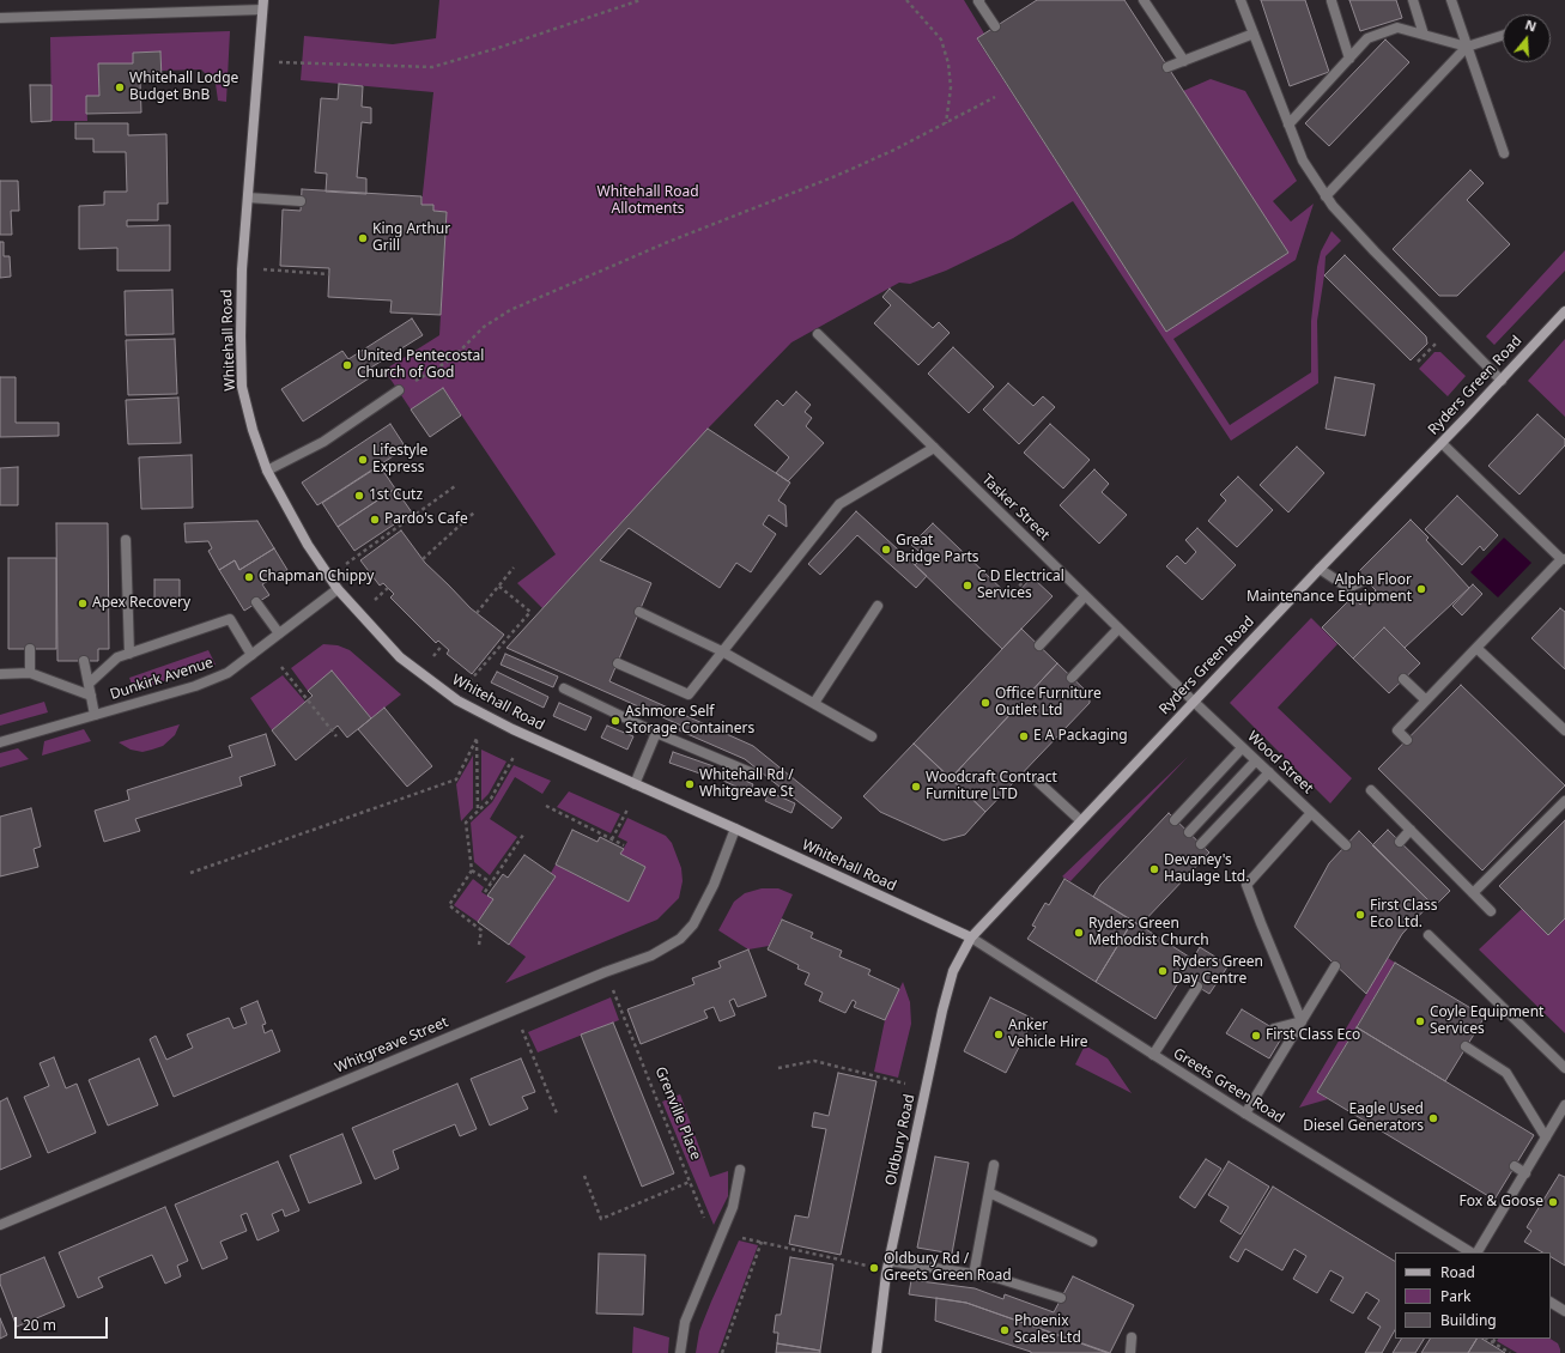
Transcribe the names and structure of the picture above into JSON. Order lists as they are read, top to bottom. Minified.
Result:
{"streets":{"main road":["Whitehall Road","Ryders Green Road","Oldbury Road"],"street":["Tasker Street","Dunkirk Avenue","Wood Street","Whitgreave Street","Greets Green Road"],"path":["Grenville Place"]},"crossings":[["Whitehall Road","Ryders Green Road"],["Whitehall Road","Dunkirk Avenue"],["Whitehall Road","Whitgreave Street"],["Whitehall Road","Greets Green Road"],["Whitehall Road","Oldbury Road"],["Ryders Green Road","Tasker Street"],["Ryders Green Road","Wood Street"],["Ryders Green Road","Greets Green Road"],["Ryders Green Road","Oldbury Road"],["Tasker Street","Wood Street"],["Greets Green Road","Oldbury Road"]],"parks":["Whitehall Road Allotments"],"places":["Whitehall Lodge Budget BnB","King Arthur Grill","United Pentecostal Church of God","Lifestyle Express","1st Cutz","Pardo's Cafe","Great Bridge Parts","Chapman Chippy","C D Electrical Services","Alpha Floor Maintenance Equipment","Apex Recovery","Office Furniture Outlet Ltd","Ashmore Self Storage Containers","E A Packaging","Whitehall Rd / Whitgreave St","Woodcraft Contract Furniture LTD","Devaney's Haulage Ltd.","First Class Eco Ltd.","Ryders Green Methodist Church","Ryders Green Day Centre","Coyle Equipment Services","Anker Vehicle Hire","First Class Eco","Eagle Used Diesel Generators","Fox & Goose","Oldbury Rd / Greets Green Road","Phoenix Scales Ltd"],"legend":["Road","Park","Building"],"scale_bar":"20 m","north":"top"}
